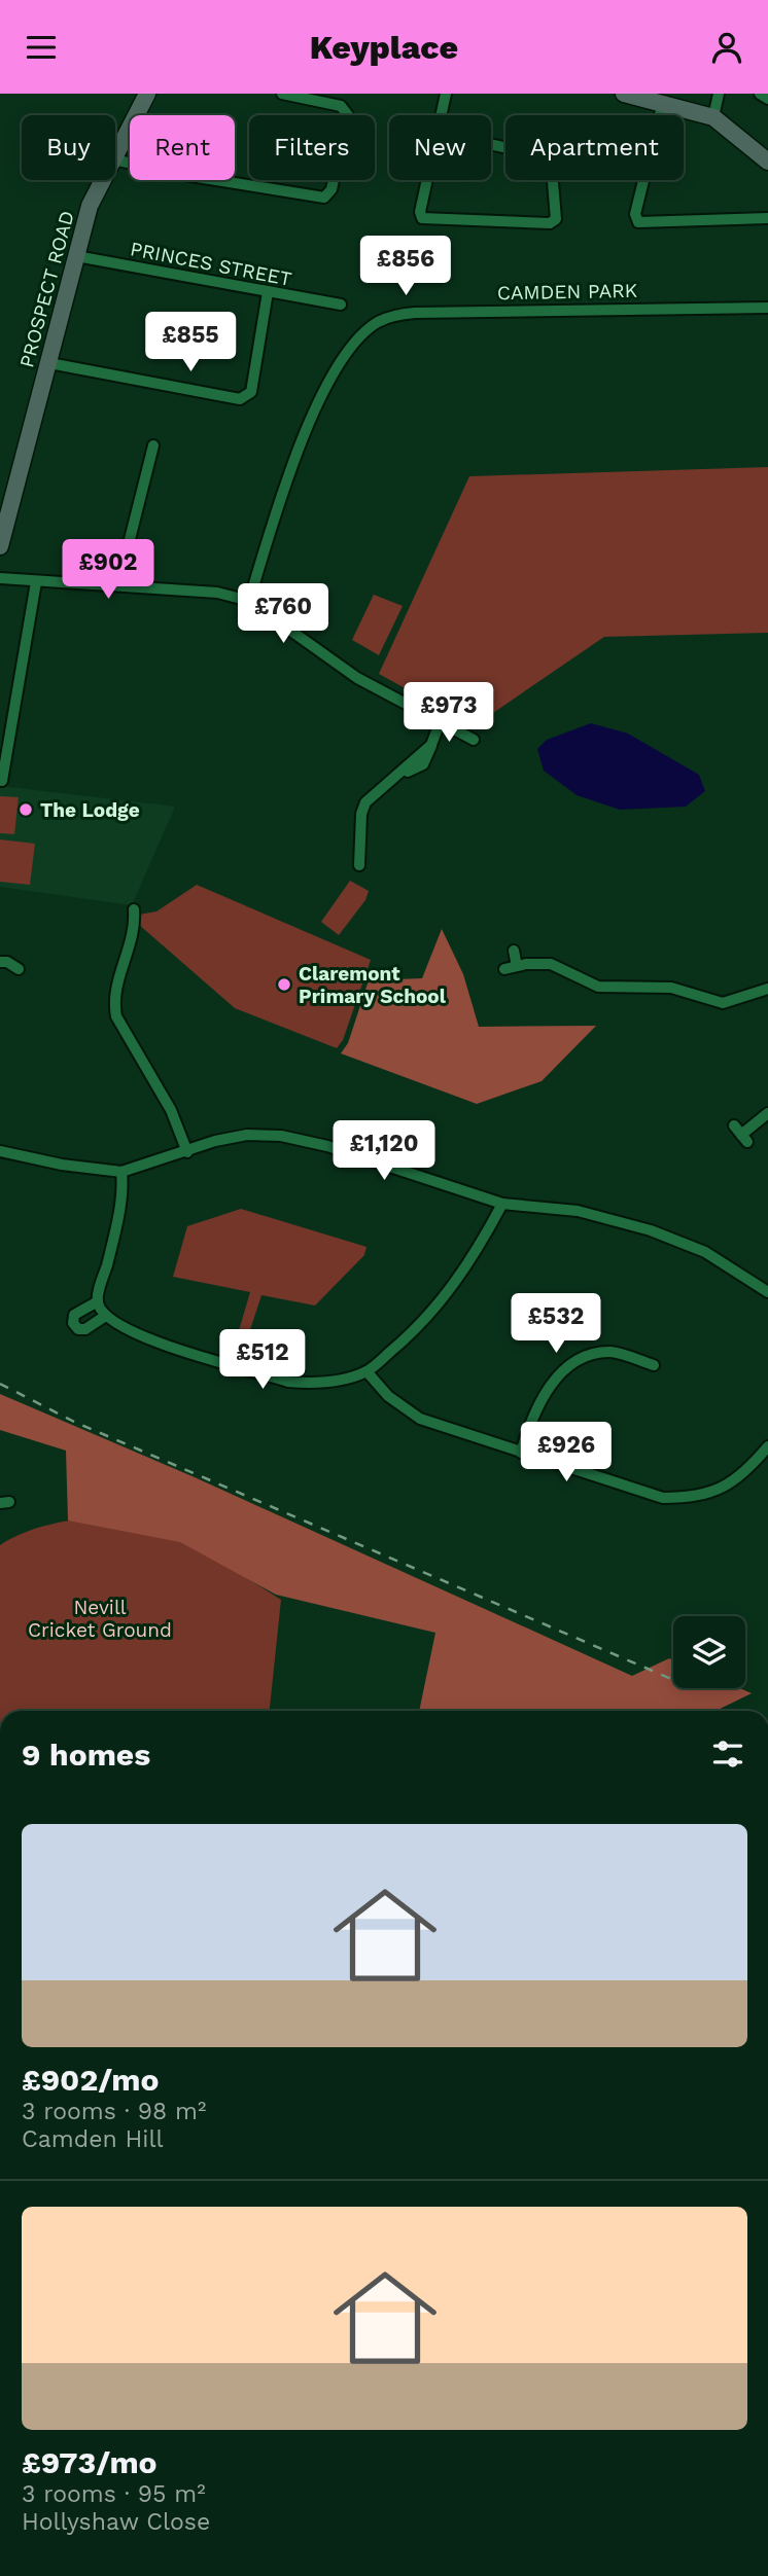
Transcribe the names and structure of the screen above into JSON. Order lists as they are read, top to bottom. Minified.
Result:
{"streets":{"main road":["PROSPECT ROAD"],"street":["PRINCES STREET","CAMDEN PARK"]},"crossings":[["PRINCES STREET","PROSPECT ROAD"]],"parks":["Nevill Cricket Ground"],"places":["The Lodge","Claremont Primary School"],"page":{"header":"Keyplace","chip":["Buy","Rent","Filters","New","Apartment"],"price":["£856","£855","£902","£760","£973","£1,120","£532","£512","£926"],"heading":"9 homes","list":[{"name":"£902/mo","note":"3 rooms · 98 m² · Camden Hill"},{"name":"£973/mo","note":"3 rooms · 95 m² · Hollyshaw Close"}]}}
